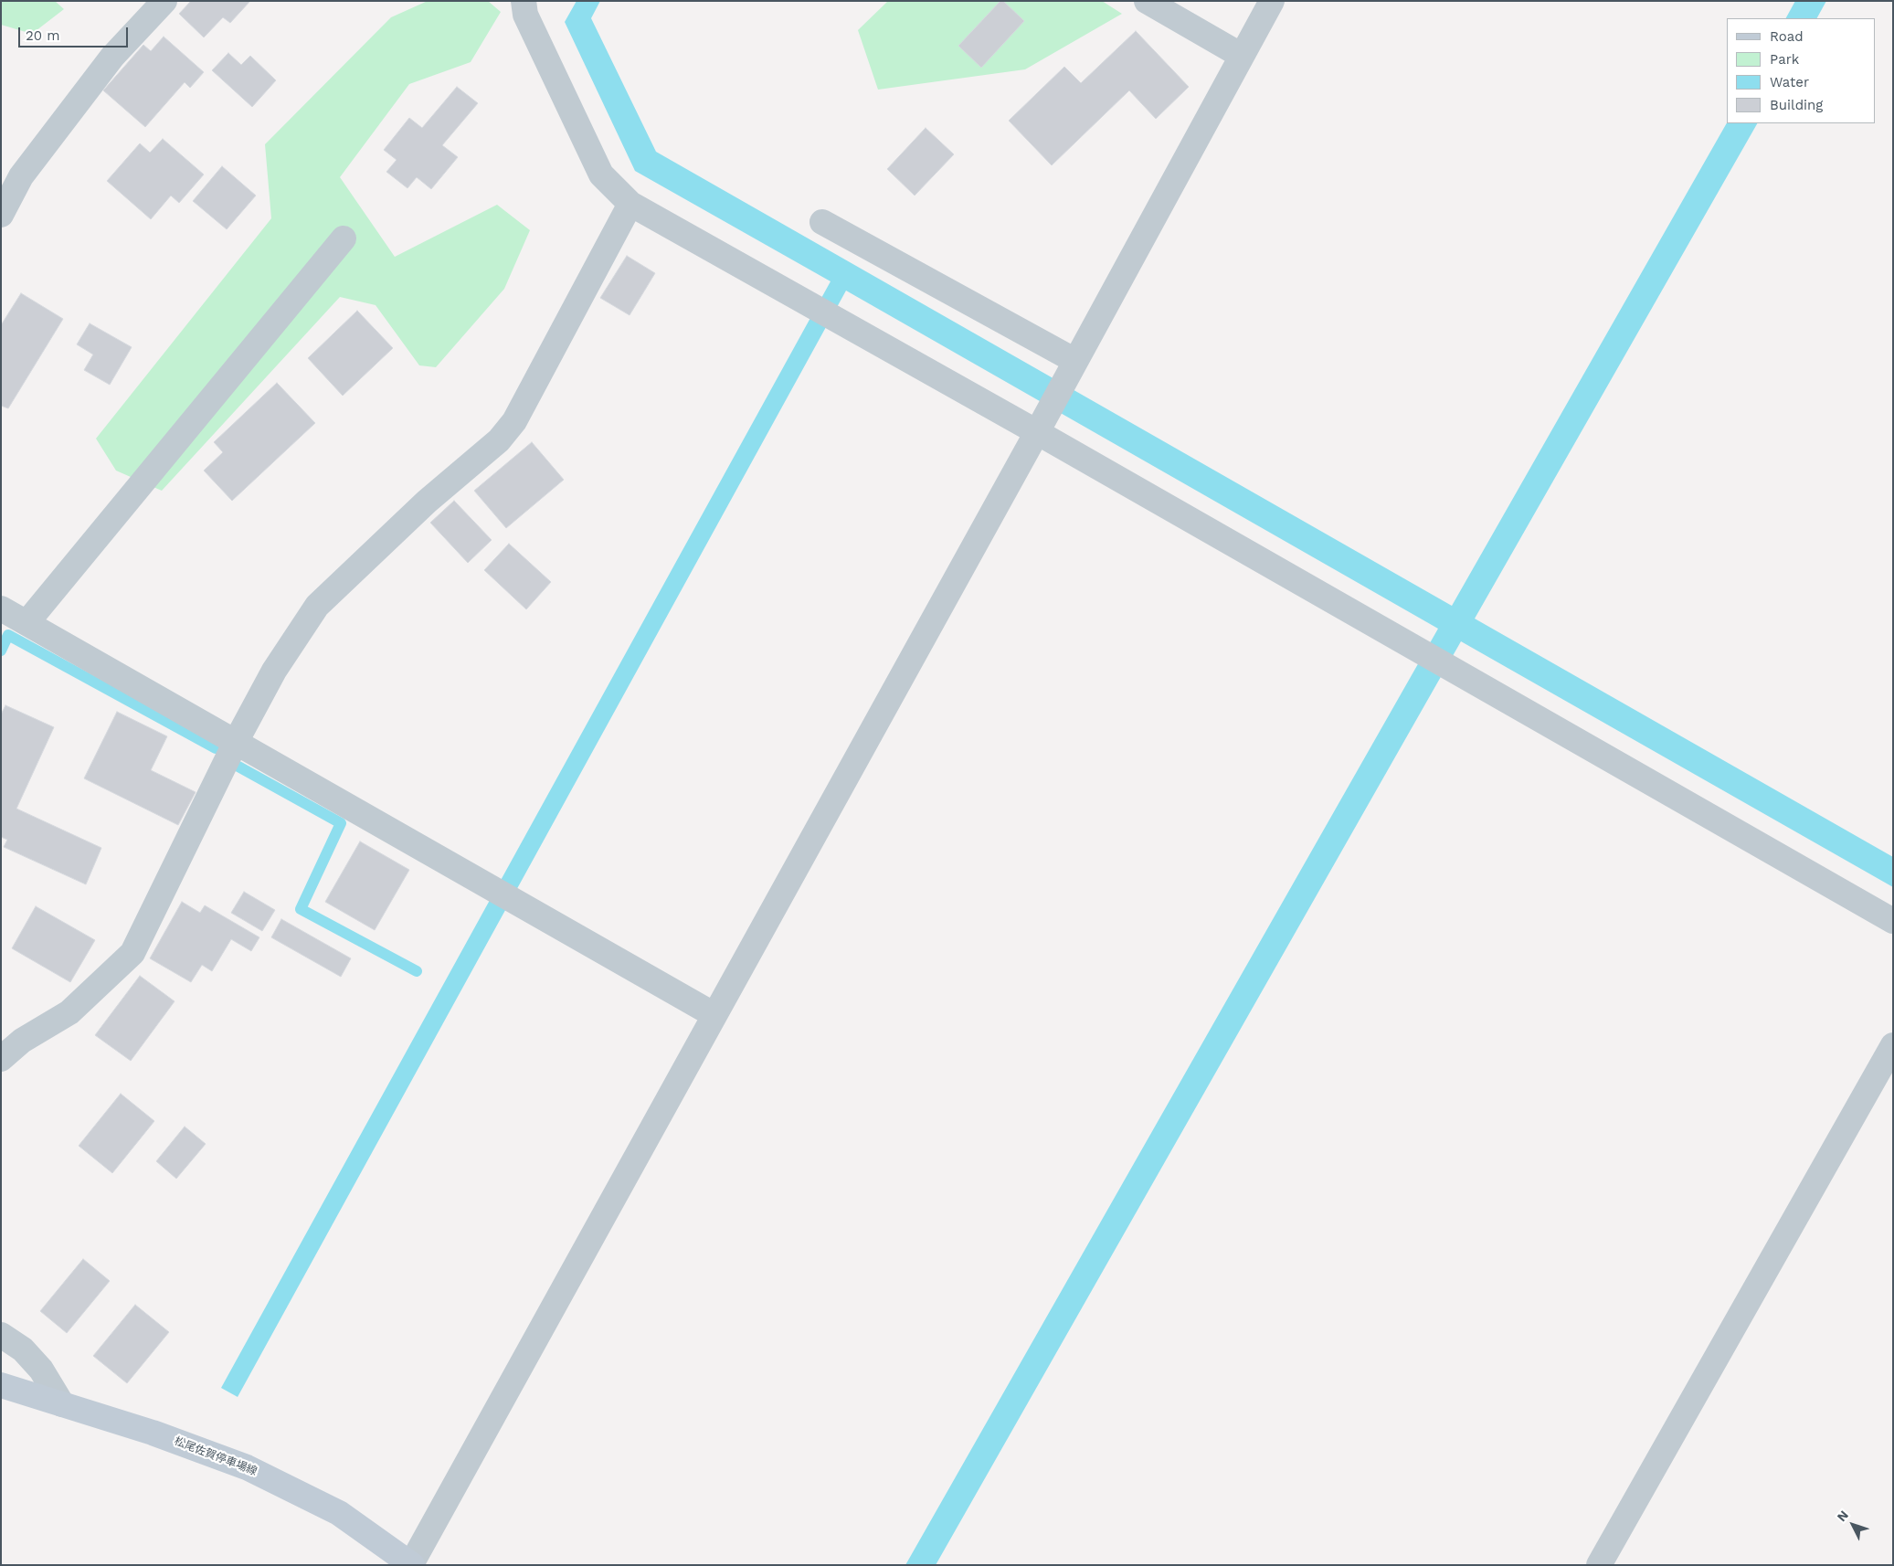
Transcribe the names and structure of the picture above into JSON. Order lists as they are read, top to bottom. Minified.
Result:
{"streets":{"main road":["松尾佐賀停車場線"]},"legend":["Road","Park","Water","Building"],"scale_bar":"20 m","north":"top left"}
